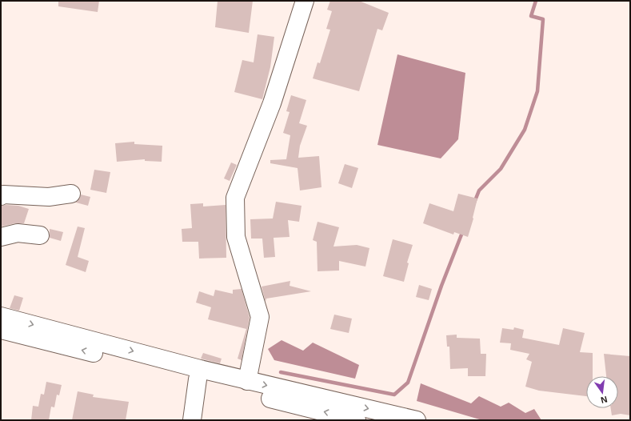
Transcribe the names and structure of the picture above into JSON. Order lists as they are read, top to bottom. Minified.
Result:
{"north":"bottom"}
